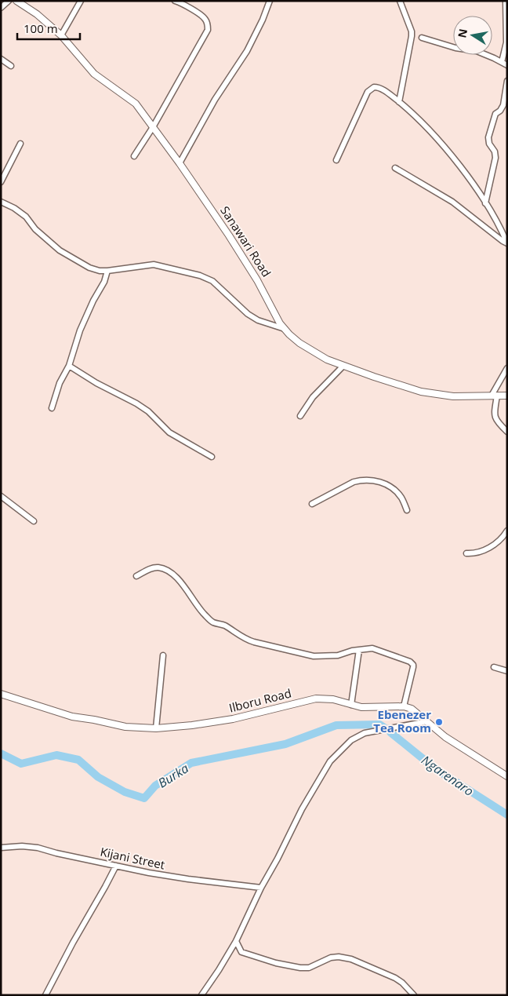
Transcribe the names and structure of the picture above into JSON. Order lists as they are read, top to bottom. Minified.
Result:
{"streets":{"street":["Sanawari Road","Ilboru Road","Kijani Street"]},"water":["Burka","Ngarenaro"],"places":["Ebenezer Tea Room"],"scale_bar":"100 m","north":"left"}
